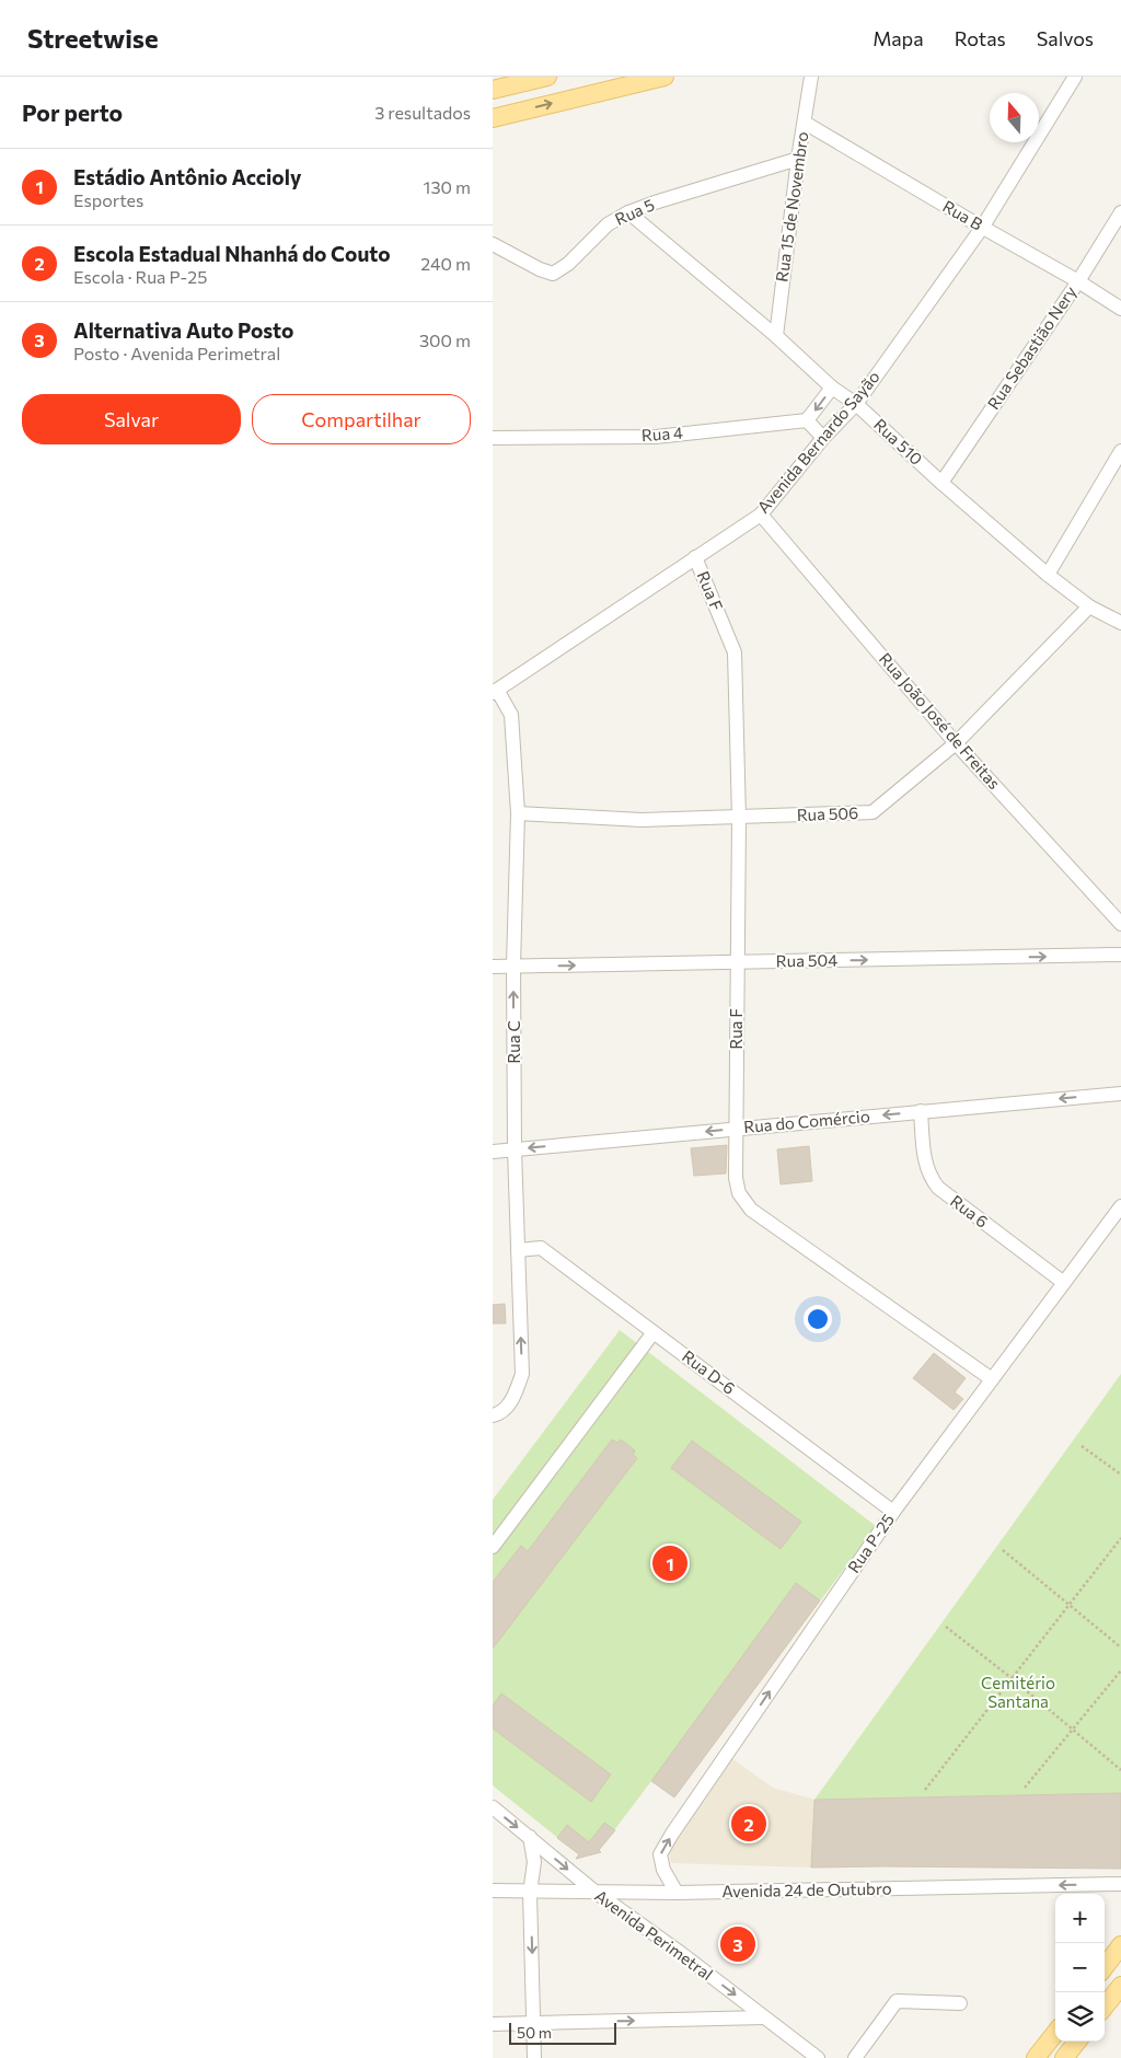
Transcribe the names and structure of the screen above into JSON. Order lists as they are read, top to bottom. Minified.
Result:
{"streets":{"street":["Rua 15 de Novembro","Rua 5","Rua B","Rua Sebastião Nery","Rua 4","Avenida Bernardo Sayão","Rua 510","Rua F","Rua João José de Freitas","Rua 506","Rua 504","Rua C","Rua do Comércio","Rua 6","Rua D-6","Rua P-25","Avenida 24 de Outubro","Avenida Perimetral"]},"crossings":[["Rua 15 de Novembro","Rua 5"],["Rua 15 de Novembro","Rua B"],["Rua 15 de Novembro","Rua 510"],["Rua 5","Rua 510"],["Rua B","Rua Sebastião Nery"],["Rua B","Avenida Bernardo Sayão"],["Rua Sebastião Nery","Rua 510"],["Avenida Bernardo Sayão","Rua 510"],["Avenida Bernardo Sayão","Rua F"],["Avenida Bernardo Sayão","Rua João José de Freitas"],["Avenida Bernardo Sayão","Rua C"],["Rua 510","Rua 506"],["Rua F","Rua 506"],["Rua F","Rua 504"],["Rua F","Rua do Comércio"],["Rua F","Rua P-25"],["Rua João José de Freitas","Rua 506"],["Rua 506","Rua C"],["Rua 504","Rua C"],["Rua C","Rua do Comércio"],["Rua C","Rua D-6"],["Rua do Comércio","Rua 6"],["Rua 6","Rua P-25"],["Rua D-6","Rua P-25"],["Rua P-25","Avenida 24 de Outubro"],["Avenida 24 de Outubro","Avenida Perimetral"]],"one_way":["Rua 504","Rua C","Rua do Comércio","Rua P-25","Avenida 24 de Outubro","Avenida Perimetral"],"parks":["Cemitério Santana"],"scale_bar":"50 m","north":"top","page":{"header":"Streetwise","nav":["Mapa","Rotas","Salvos"],"heading":["Por perto","3 resultados"],"list":[{"mark":"1","name":"Estádio Antônio Accioly","note":"Esportes","value":"130 m"},{"mark":"2","name":"Escola Estadual Nhanhá do Couto","note":"Escola · Rua P-25","value":"240 m"},{"mark":"3","name":"Alternativa Auto Posto","note":"Posto · Avenida Perimetral","value":"300 m"}],"buttons":["Salvar","Compartilhar"],"pins":["1","2","3"],"map_buttons":["+","−"],"scale":"50 m"}}
